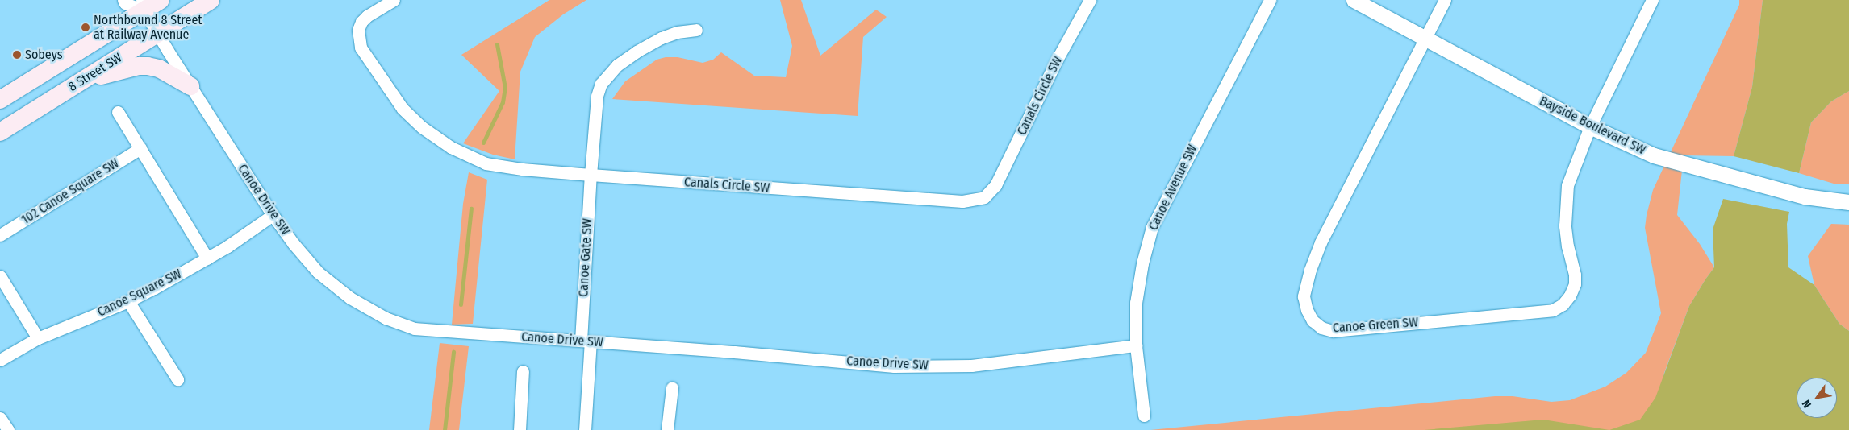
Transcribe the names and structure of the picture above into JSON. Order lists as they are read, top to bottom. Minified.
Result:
{"streets":{"main road":["8 Street SW"],"street":["Canals Circle SW","Bayside Boulevard SW","Canoe Avenue SW","102 Canoe Square SW","Canoe Drive SW","Canoe Gate SW","Canoe Square SW","Canoe Green SW"]},"crossings":[["8 Street SW","Canoe Drive SW"],["Canals Circle SW","Canoe Gate SW"],["Bayside Boulevard SW","Canoe Green SW"],["Canoe Avenue SW","Canoe Drive SW"],["Canoe Drive SW","Canoe Gate SW"],["Canoe Drive SW","Canoe Square SW"]],"places":["Northbound 8 Street at Railway Avenue","Sobeys"],"north":"bottom left"}
